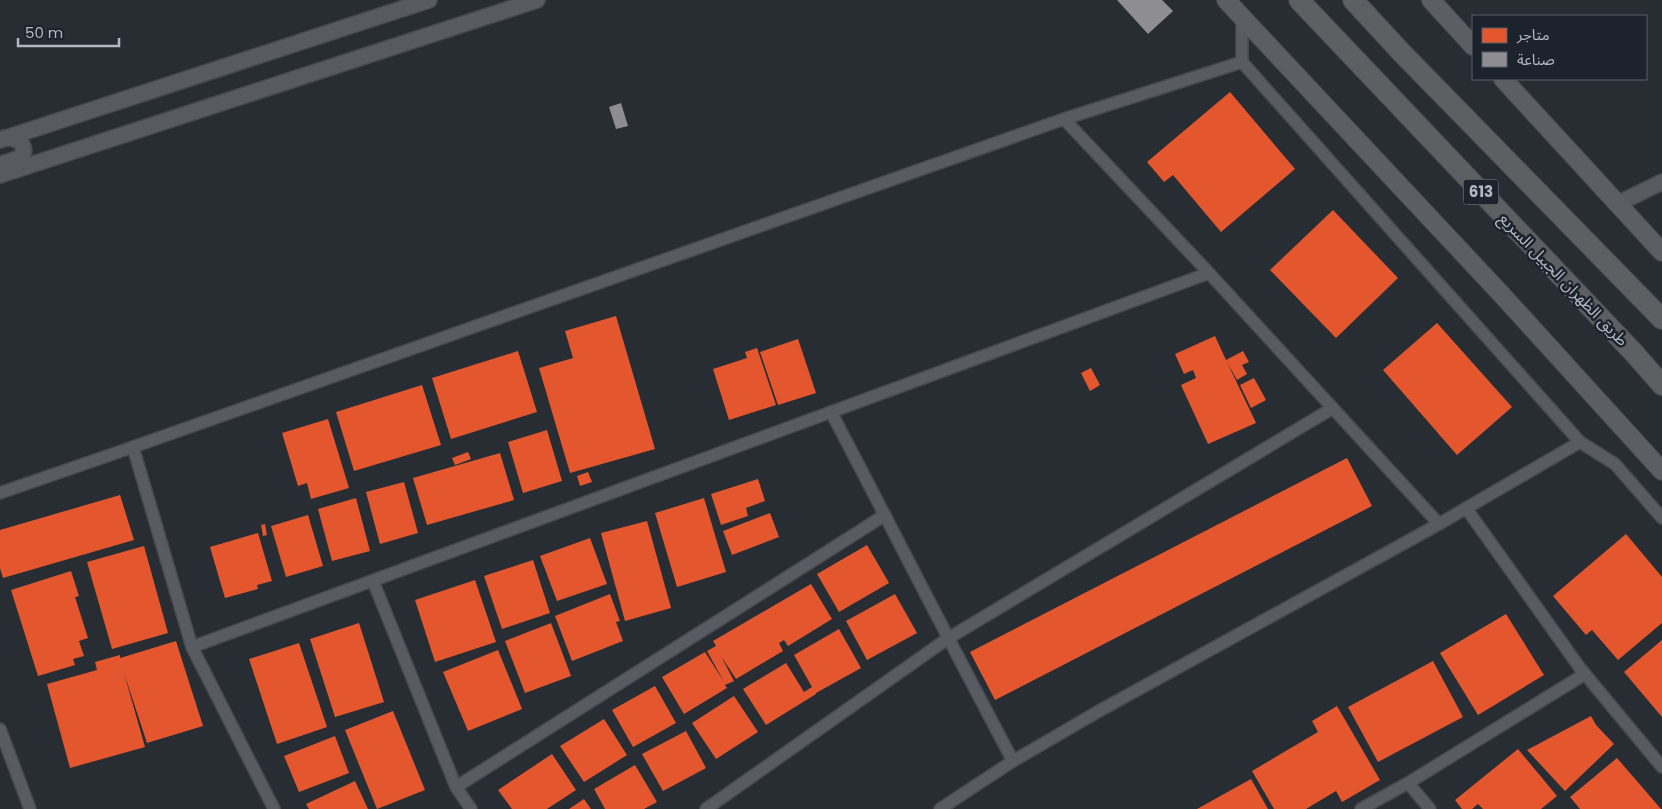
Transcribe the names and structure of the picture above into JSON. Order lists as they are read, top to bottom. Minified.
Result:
{"streets":{"highway":["613","طريق الظهران الجبيل السريع"]},"legend":["متاجر","صناعة"],"scale_bar":"50 m"}
